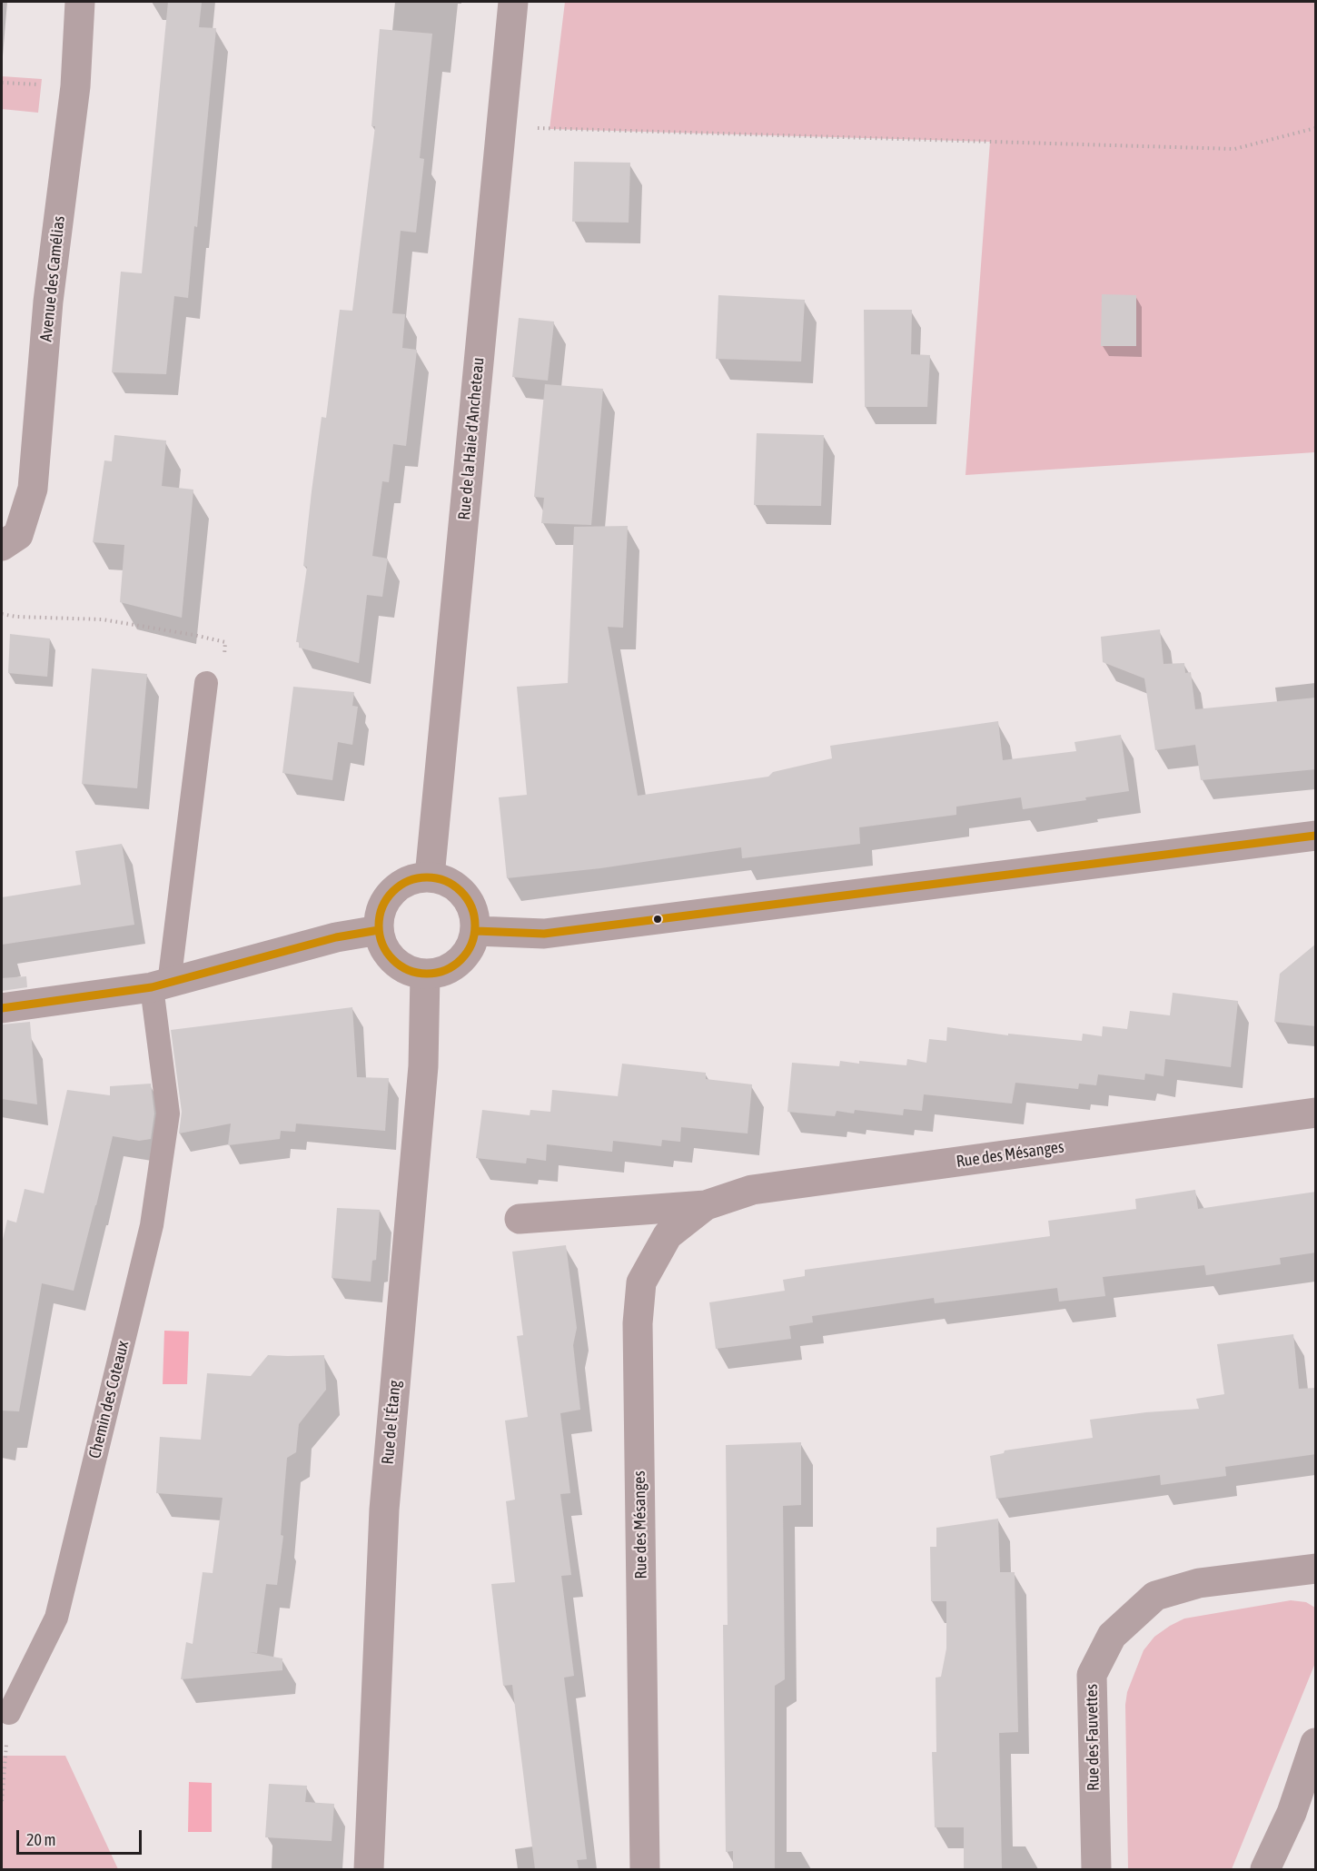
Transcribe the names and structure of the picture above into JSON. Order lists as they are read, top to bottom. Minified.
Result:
{"streets":{"street":["Avenue des Camélias","Rue de la Haie d'Ancheteau","Rue des Mésanges","Rue de l'Étang","Rue des Fauvettes"],"lane":["Chemin des Coteaux"]},"crossings":[["Rue de la Haie d'Ancheteau","Rue de l'Étang"]],"scale_bar":"20 m"}
